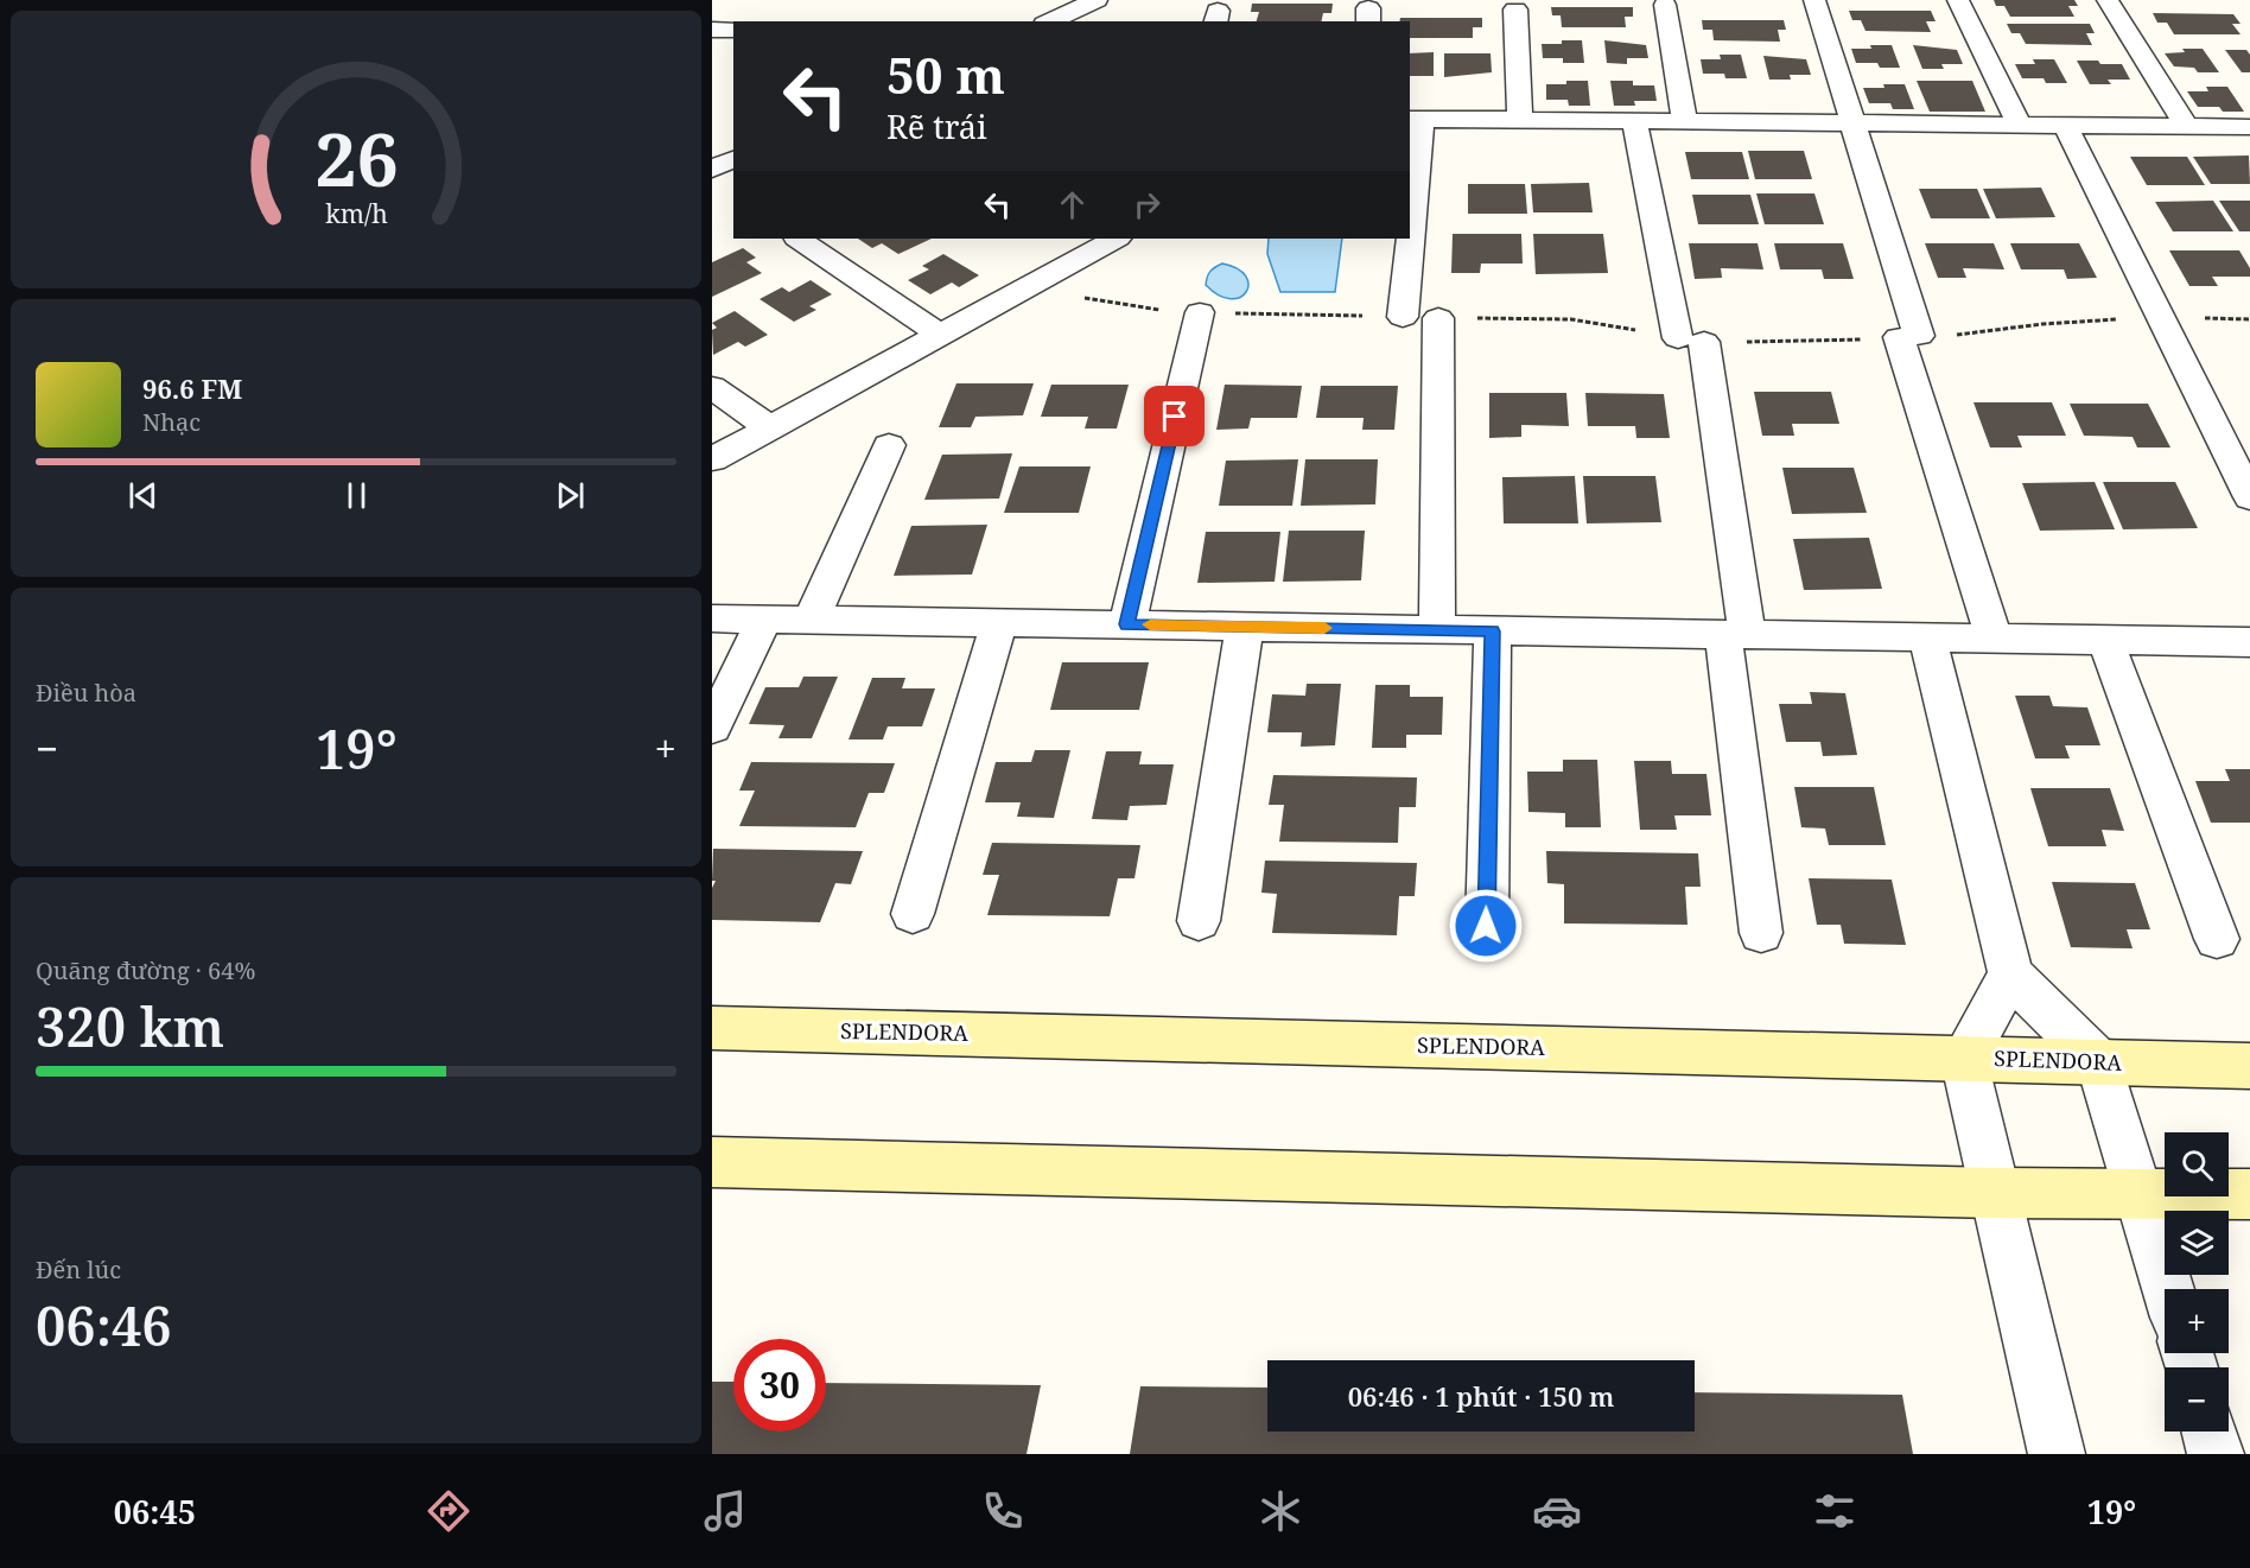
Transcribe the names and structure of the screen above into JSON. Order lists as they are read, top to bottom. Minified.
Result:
{"streets":{"street":["SPLENDORA"]},"page":{"turn":["50 m","Rẽ trái"],"song":["96.6 FM","Nhạc"],"tile":["Điều hòa",["Quãng đường · 64%","320 km"],["Đến lúc","06:46"]],"heat":["−","19°","+"],"map_buttons":["+","−"],"limit":"30","trip":"06:46 · 1 phút · 150 m","tabs":["06:45","19°"],"gauge":["26","km/h"]}}
